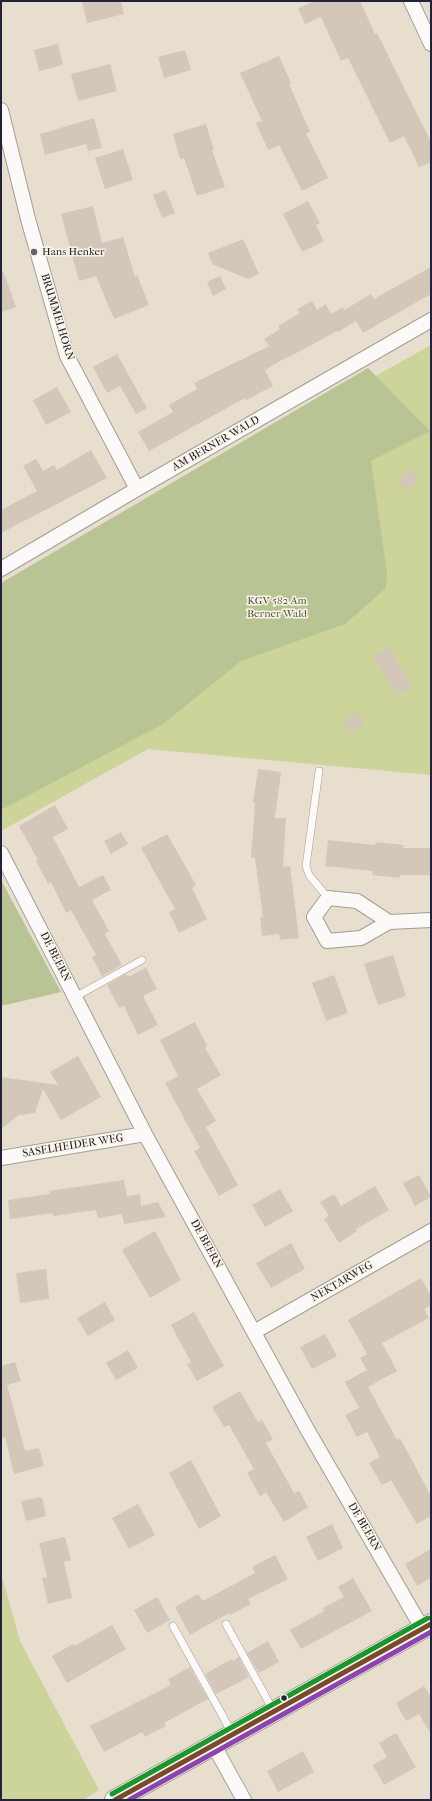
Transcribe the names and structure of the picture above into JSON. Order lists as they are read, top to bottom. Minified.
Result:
{"streets":{"street":["BRUMMELHORN","AM BERNER WALD","DE BEERN","SASELHEIDER WEG","NEKTARWEG"]},"crossings":[["BRUMMELHORN","AM BERNER WALD"],["DE BEERN","SASELHEIDER WEG"],["DE BEERN","NEKTARWEG"]],"parks":["KGV 582 Am Berner Wald"],"places":["Hans Henker"]}
